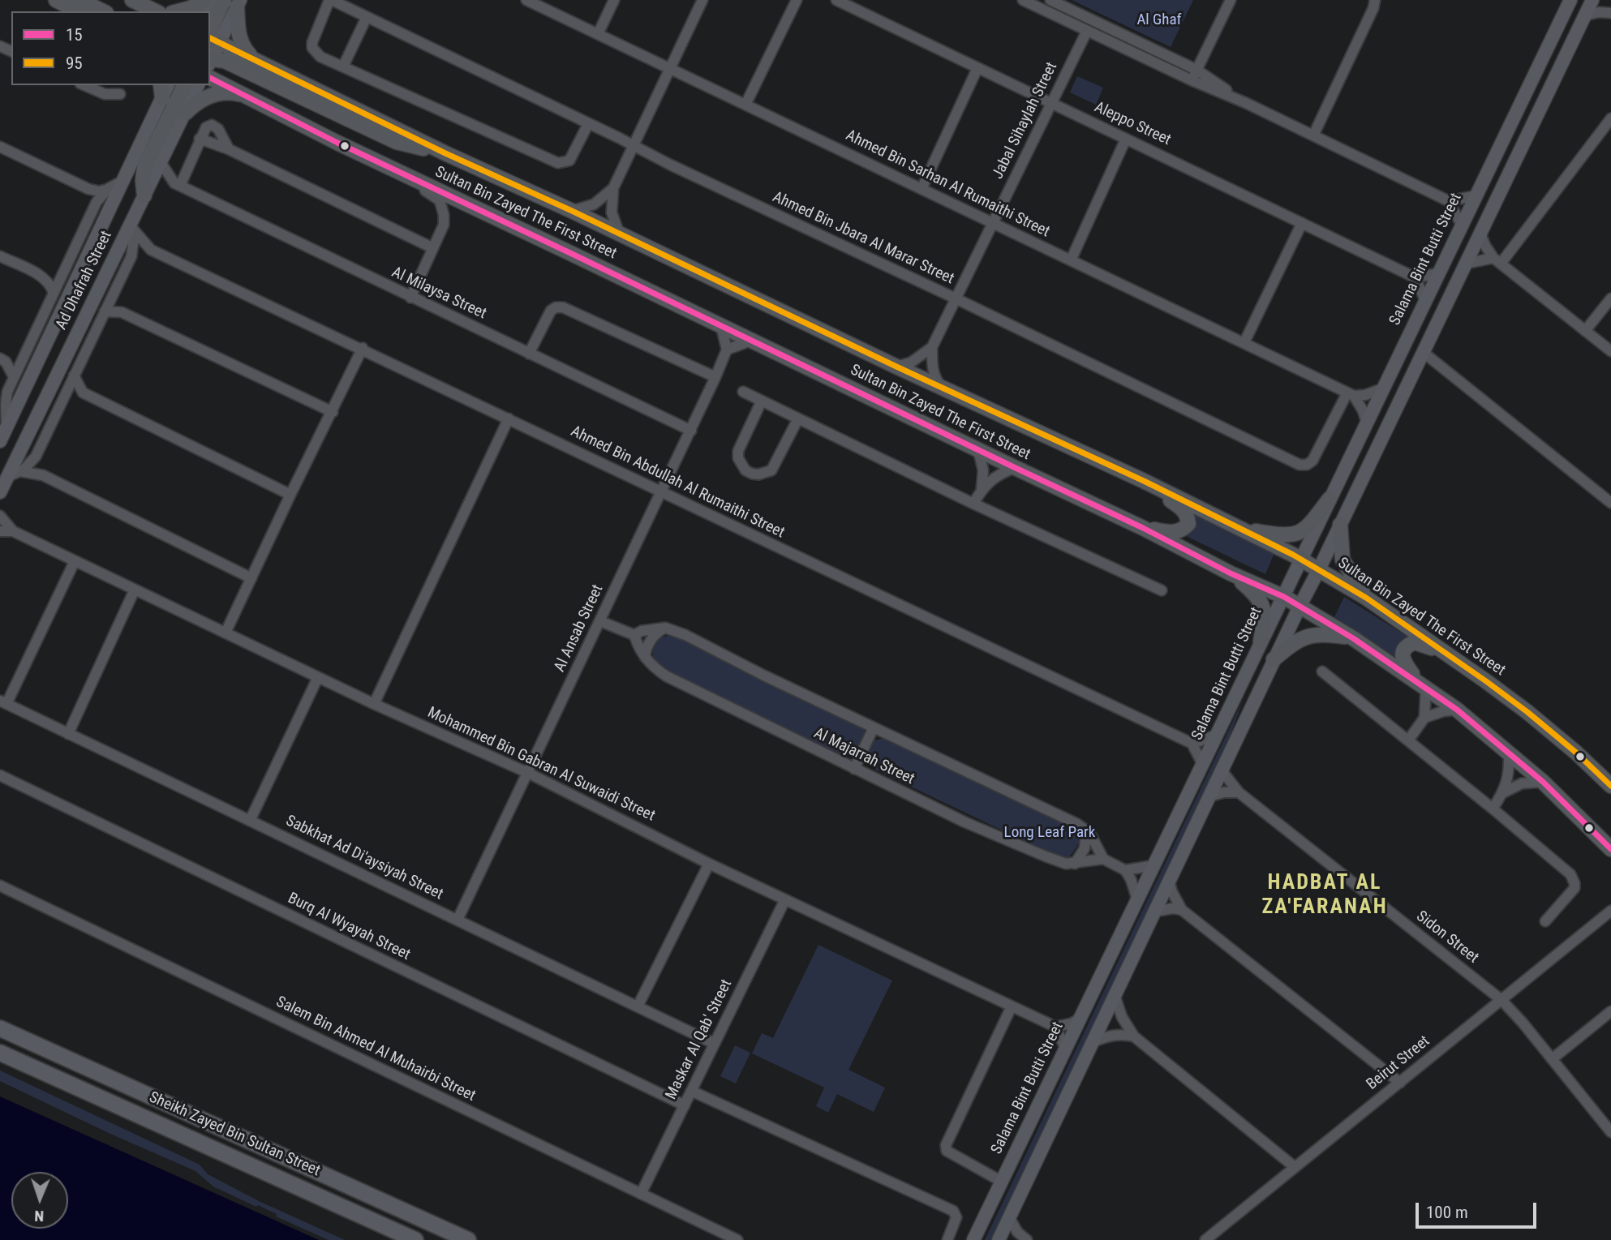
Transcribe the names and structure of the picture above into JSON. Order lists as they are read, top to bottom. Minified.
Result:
{"streets":{"highway":["Sheikh Zayed Bin Sultan Street"],"main road":["Sultan Bin Zayed The First Street","Salama Bint Butti Street","Ad Dhafrah Street"],"street":["Jabal Sihaylah Street","Aleppo Street","Ahmed Bin Sarhan Al Rumaithi Street","Ahmed Bin Jbara Al Marar Street","Al Milaysa Street","Ahmed Bin Abdullah Al Rumaithi Street","Al Ansab Street","Al Majarrah Street","Mohammed Bin Gabran Al Suwaidi Street","Sabkhat Ad Di'aysiyah Street","Burq Al Wyayah Street","Sidon Street","Maskar Al Qab' Street","Salem Bin Ahmed Al Muhairbi Street","Beirut Street"]},"crossings":[["Jabal Sihaylah Street","Aleppo Street"],["Jabal Sihaylah Street","Ahmed Bin Sarhan Al Rumaithi Street"],["Jabal Sihaylah Street","Sultan Bin Zayed The First Street"],["Jabal Sihaylah Street","Ahmed Bin Jbara Al Marar Street"],["Ahmed Bin Sarhan Al Rumaithi Street","Ahmed Bin Jbara Al Marar Street"],["Sultan Bin Zayed The First Street","Salama Bint Butti Street"],["Ad Dhafrah Street","Al Milaysa Street"],["Ad Dhafrah Street","Ahmed Bin Abdullah Al Rumaithi Street"],["Al Milaysa Street","Al Ansab Street"],["Ahmed Bin Abdullah Al Rumaithi Street","Al Ansab Street"],["Al Ansab Street","Mohammed Bin Gabran Al Suwaidi Street"],["Al Ansab Street","Sabkhat Ad Di'aysiyah Street"],["Mohammed Bin Gabran Al Suwaidi Street","Maskar Al Qab' Street"],["Sabkhat Ad Di'aysiyah Street","Maskar Al Qab' Street"],["Burq Al Wyayah Street","Maskar Al Qab' Street"],["Sidon Street","Beirut Street"],["Maskar Al Qab' Street","Salem Bin Ahmed Al Muhairbi Street"]],"districts":["HADBAT AL ZA'FARANAH"],"parks":["Al Ghaf","Long Leaf Park"],"lines":["transit line 95","transit line 15"],"legend":["15","95"],"scale_bar":"100 m","north":"bottom"}
